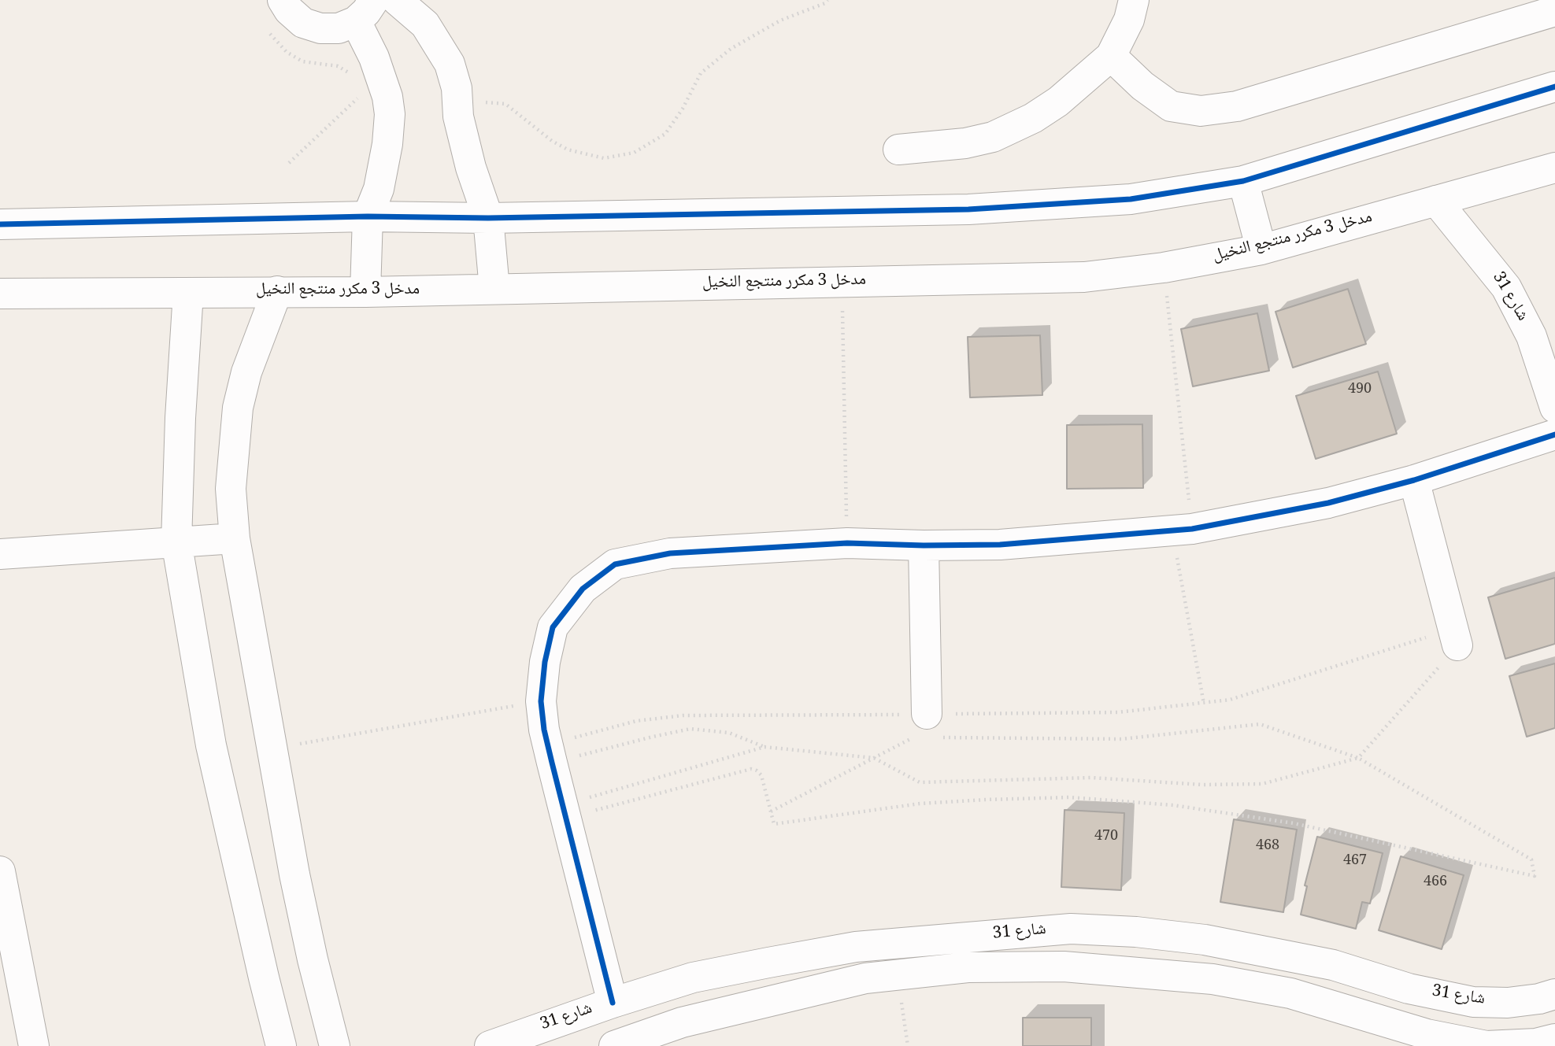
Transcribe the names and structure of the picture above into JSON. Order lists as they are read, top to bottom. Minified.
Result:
{"streets":{"street":["مدخل 3 مكرر منتجع النخيل","شارع 31"]},"crossings":[["مدخل 3 مكرر منتجع النخيل","شارع 31"]],"house_numbers":["490","470","468","467","466"]}
